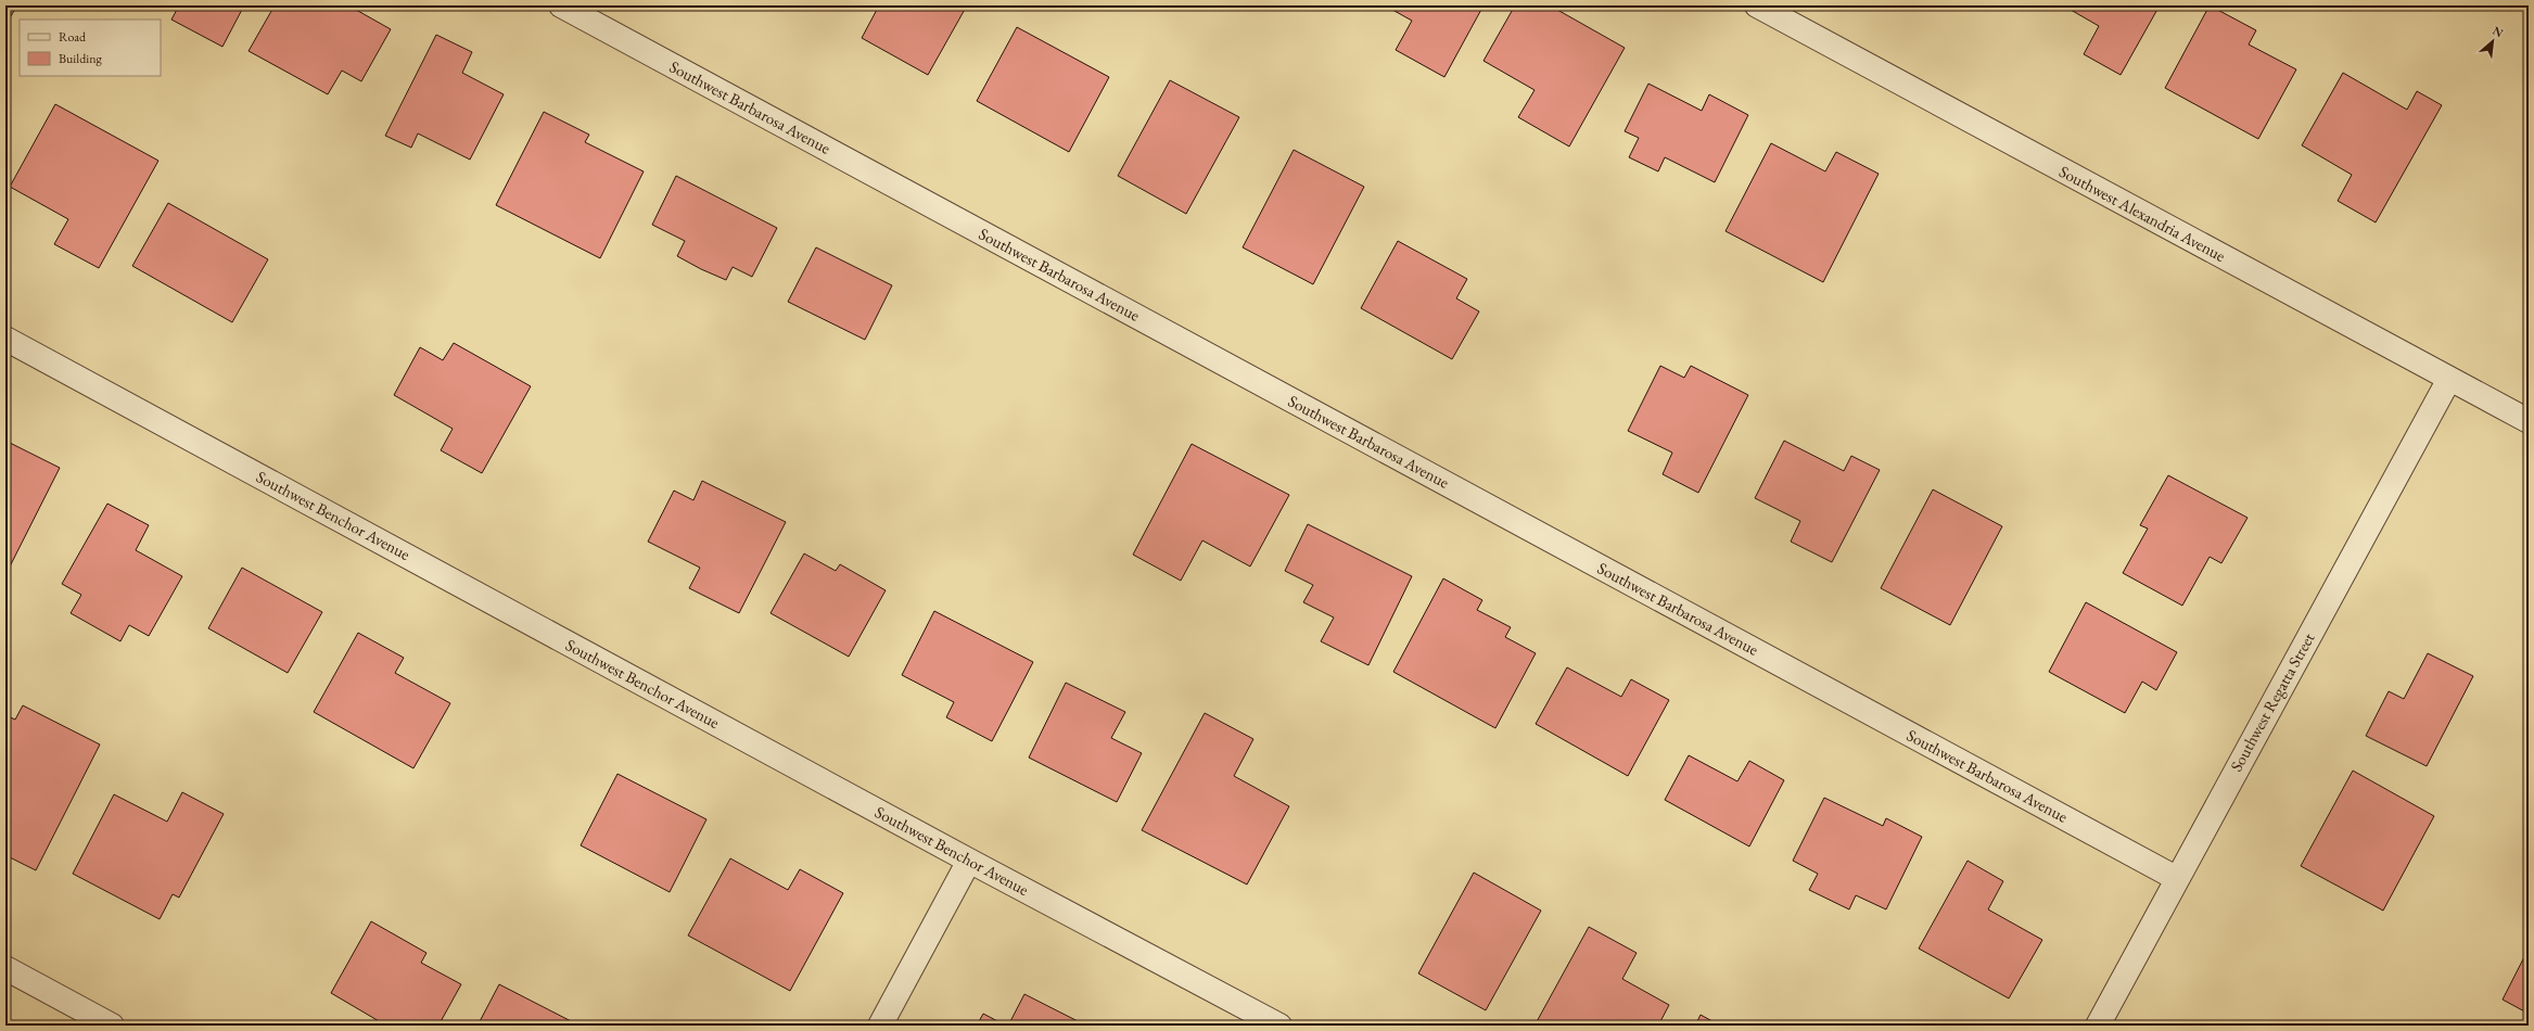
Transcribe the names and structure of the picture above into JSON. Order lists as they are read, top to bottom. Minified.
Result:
{"streets":{"street":["Southwest Barbarosa Avenue","Southwest Alexandria Avenue","Southwest Benchor Avenue","Southwest Regatta Street"]},"crossings":[["Southwest Barbarosa Avenue","Southwest Regatta Street"],["Southwest Alexandria Avenue","Southwest Regatta Street"]],"legend":["Road","Building"],"north":"top right"}
